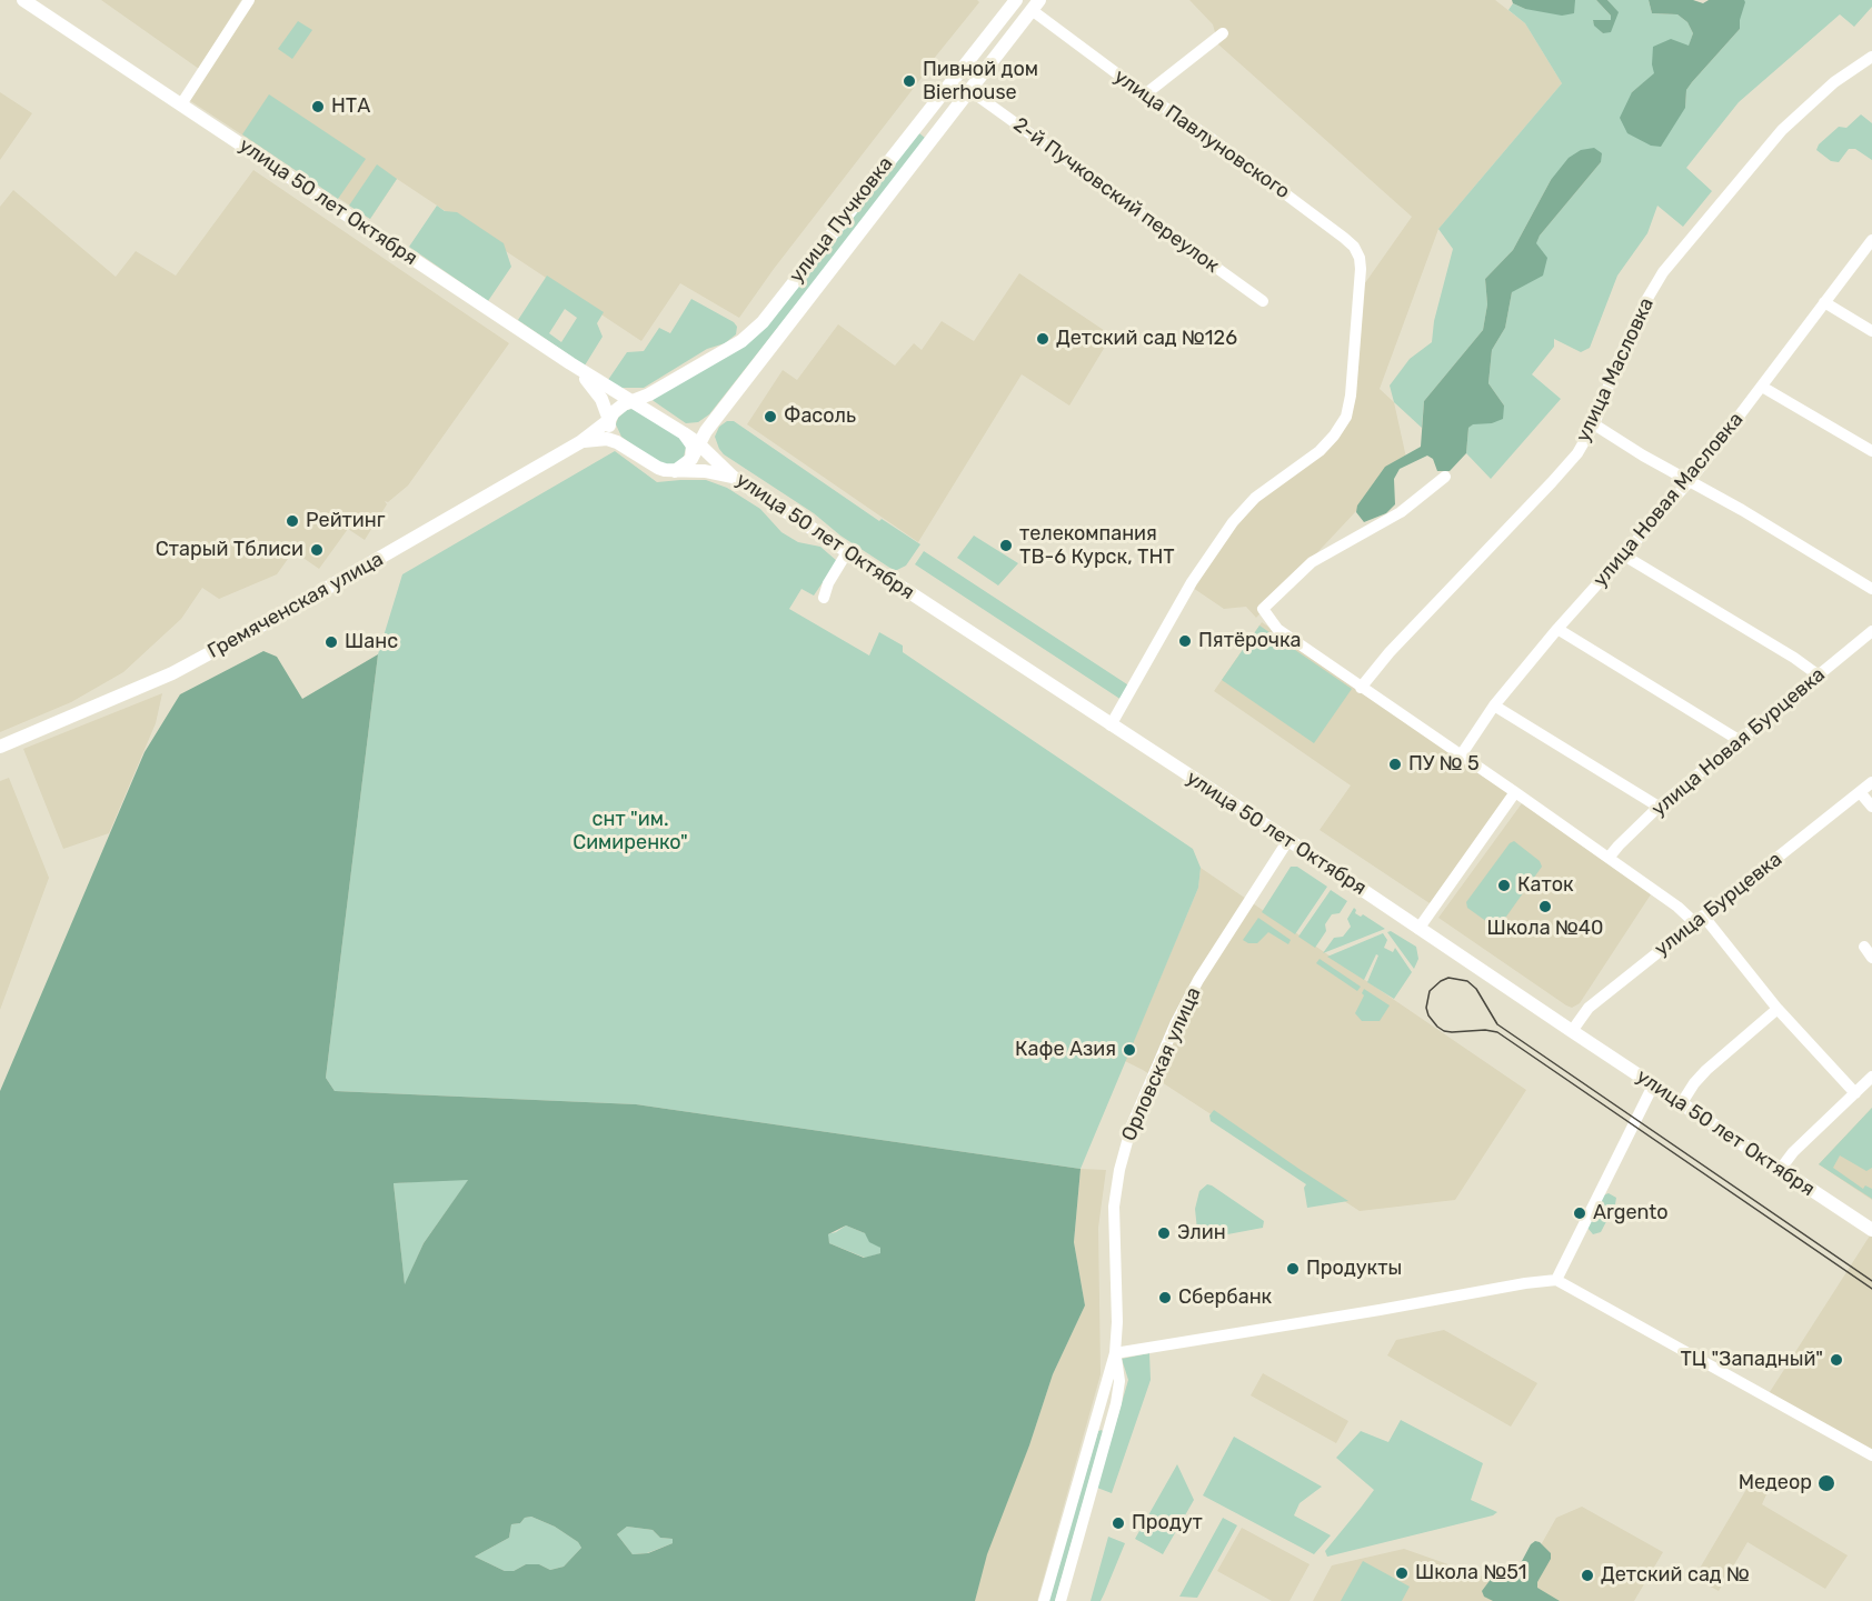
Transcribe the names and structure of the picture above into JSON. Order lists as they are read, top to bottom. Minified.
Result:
{"streets":{"main road":["улица 50 лет Октября","улица Пучковка","Гремяченская улица"],"street":["улица Павлуновского","2-й Пучковский переулок","улица Масловка","улица Новая Масловка","улица Новая Бурцевка","улица Бурцевка","Орловская улица"]},"crossings":[["улица Павлуновского","улица 50 лет Октября"],["улица Павлуновского","улица Пучковка"],["2-й Пучковский переулок","улица Пучковка"],["улица 50 лет Октября","улица Пучковка"],["улица 50 лет Октября","улица Бурцевка"],["улица 50 лет Октября","Орловская улица"],["улица Пучковка","Гремяченская улица"]],"parks":["снт \"им. Симиренко\""],"places":["Пивной дом Bierhouse","НТА","Детский сад №126","Фасоль","Рейтинг","телекомпания ТВ-6 Курск, ТНТ","Старый Тблиси","Пятёрочка","Шанс","ПУ № 5","Каток","Школа №40","Кафе Азия","Argento","Элин","Продукты","Сбербанк","ТЦ \"Западный\"","Медеор","Продут","Школа №51","Детский сад №"]}
